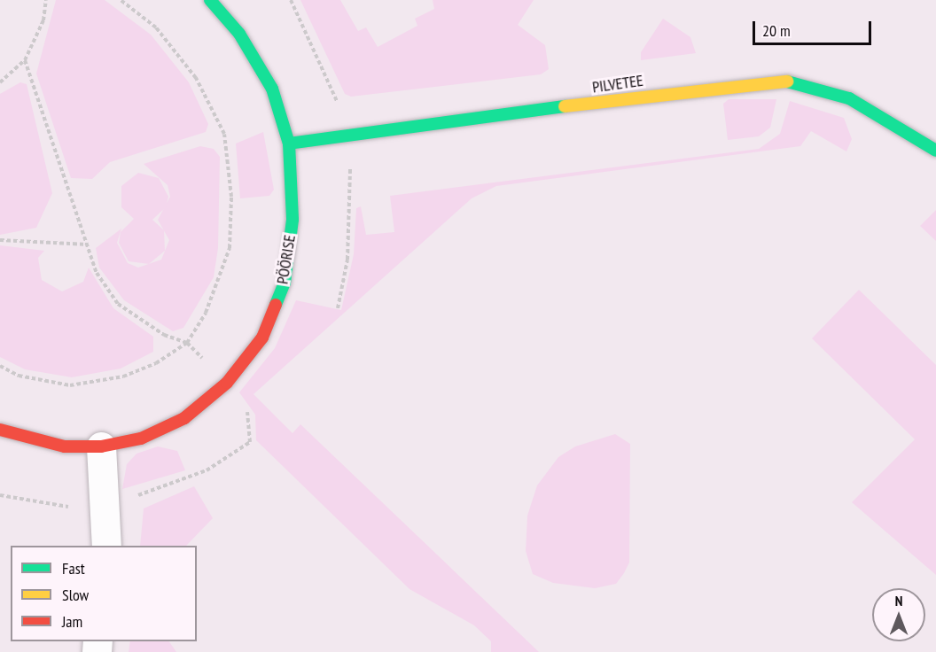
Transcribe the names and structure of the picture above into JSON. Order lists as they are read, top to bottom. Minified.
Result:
{"streets":{"street":["PILVETEE","PÖÖRISE"]},"crossings":[["PILVETEE","PÖÖRISE"]],"legend":["Fast","Slow","Jam"],"scale_bar":"20 m","north":"top"}
